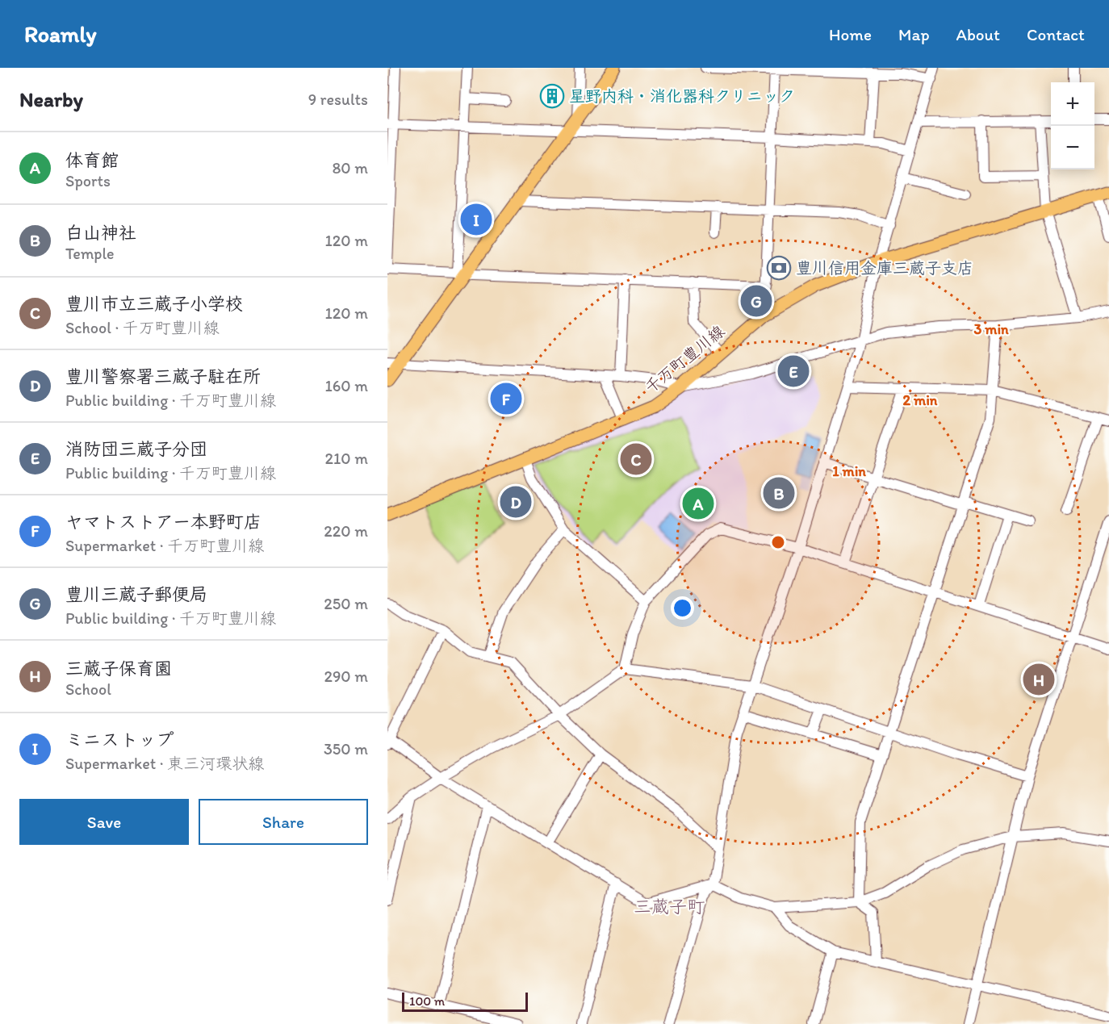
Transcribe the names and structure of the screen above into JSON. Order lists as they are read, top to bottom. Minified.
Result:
{"streets":{"main road":["千万町豊川線"]},"districts":["三蔵子町"],"places":{"building":["星野内科・消化器科クリニック"],"bank":["豊川信用金庫三蔵子支店"]},"scale_bar":"100 m","page":{"header":"Roamly","nav":["Home","Map","About","Contact"],"heading":["Nearby","9 results"],"map_buttons":["+","−"],"list":[{"mark":"A","name":"体育館","note":"Sports","value":"80 m"},{"mark":"B","name":"白山神社","note":"Temple","value":"120 m"},{"mark":"C","name":"豊川市立三蔵子小学校","note":"School · 千万町豊川線","value":"120 m"},{"mark":"D","name":"豊川警察署三蔵子駐在所","note":"Public building · 千万町豊川線","value":"160 m"},{"mark":"E","name":"消防団三蔵子分団","note":"Public building · 千万町豊川線","value":"210 m"},{"mark":"F","name":"ヤマトストアー本野町店","note":"Supermarket · 千万町豊川線","value":"220 m"},{"mark":"G","name":"豊川三蔵子郵便局","note":"Public building · 千万町豊川線","value":"250 m"},{"mark":"H","name":"三蔵子保育園","note":"School","value":"290 m"},{"mark":"I","name":"ミニストップ","note":"Supermarket · 東三河環状線","value":"350 m"}],"pins":["I","G","E","F","C","B","D","A","H"],"buttons":["Save","Share"],"scale":"100 m"},"rings":["3 min","2 min","1 min"]}
